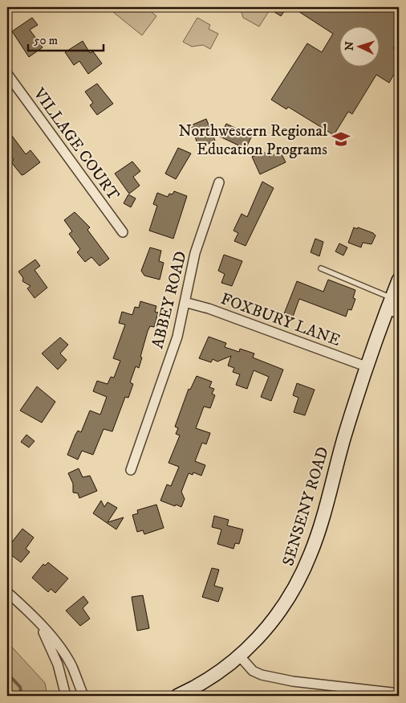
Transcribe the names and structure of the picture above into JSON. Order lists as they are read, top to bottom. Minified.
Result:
{"streets":{"main road":["SENSENY ROAD"],"street":["VILLAGE COURT","ABBEY ROAD","FOXBURY LANE"]},"crossings":[["ABBEY ROAD","FOXBURY LANE"],["FOXBURY LANE","SENSENY ROAD"]],"places":{"school or university":["Northwestern Regional Education Programs"]},"scale_bar":"50 m","north":"left"}
